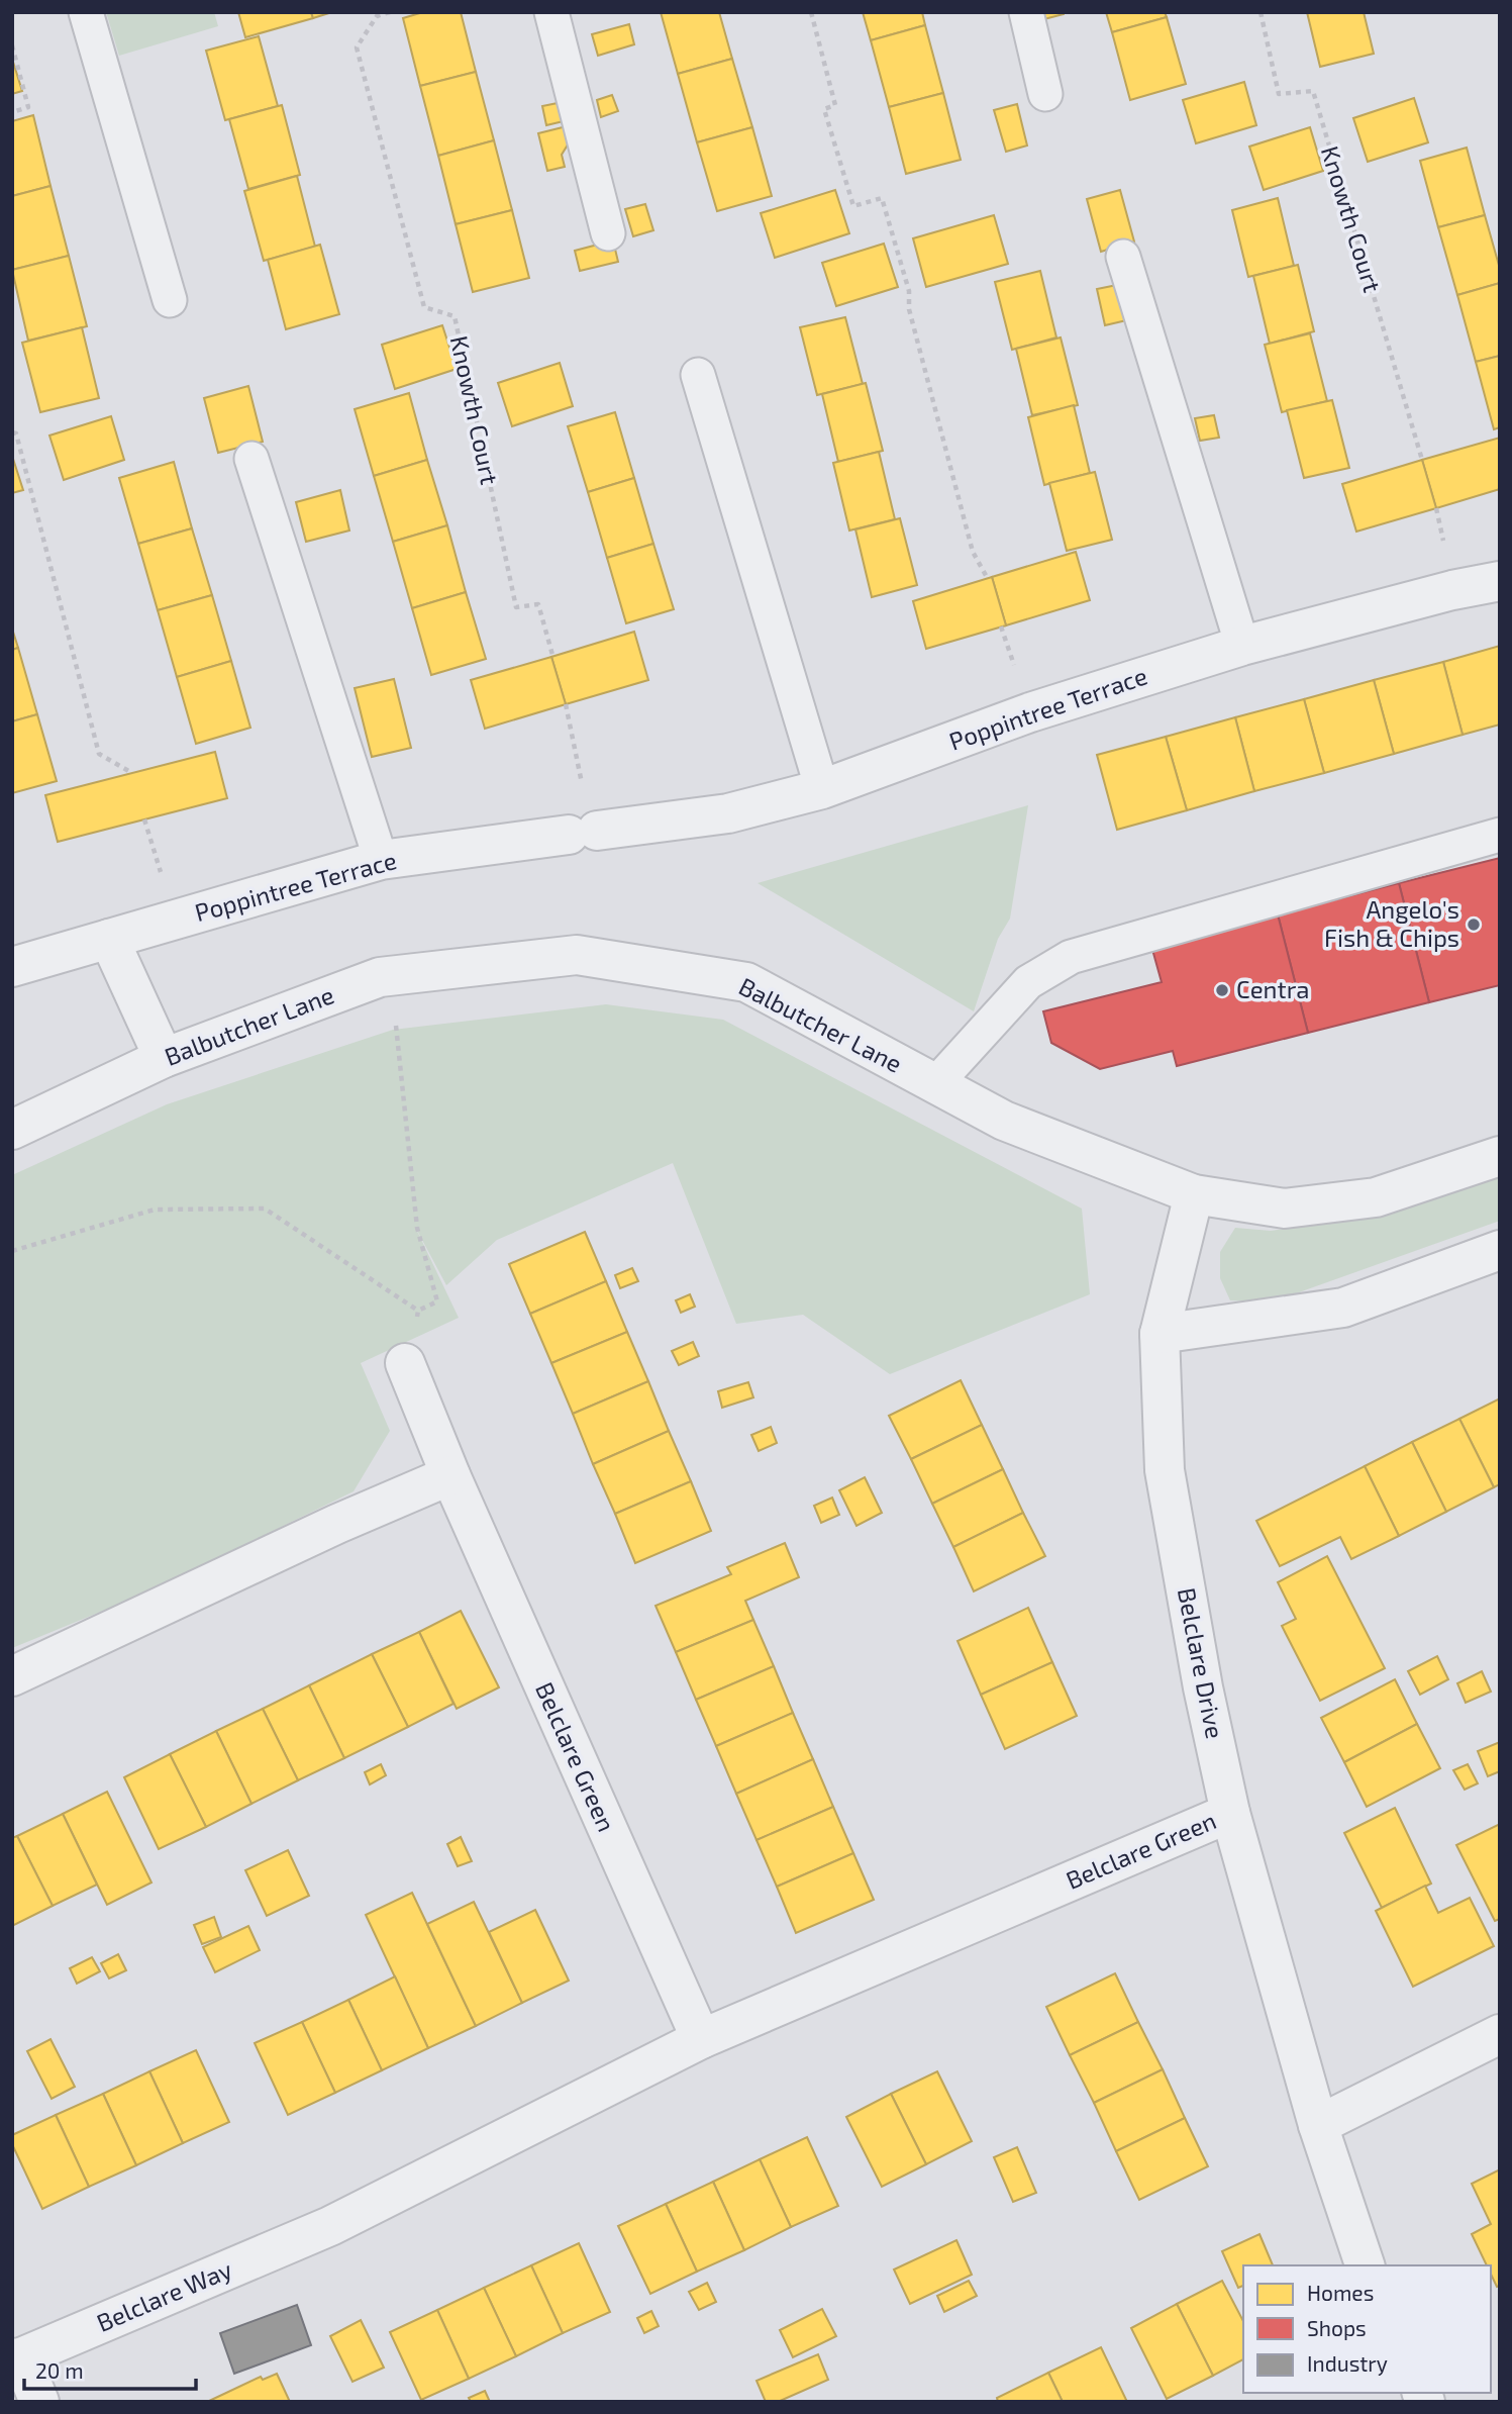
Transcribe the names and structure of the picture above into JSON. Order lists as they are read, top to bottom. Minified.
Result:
{"streets":{"street":["Poppintree Terrace","Balbutcher Lane","Belclare Drive","Belclare Green","Belclare Way"],"path":["Knowth Court"]},"crossings":[["Balbutcher Lane","Belclare Drive"],["Belclare Drive","Belclare Green"],["Belclare Green","Belclare Way"]],"places":["Angelo's Fish & Chips","Centra"],"legend":["Homes","Shops","Industry"],"scale_bar":"20 m"}
